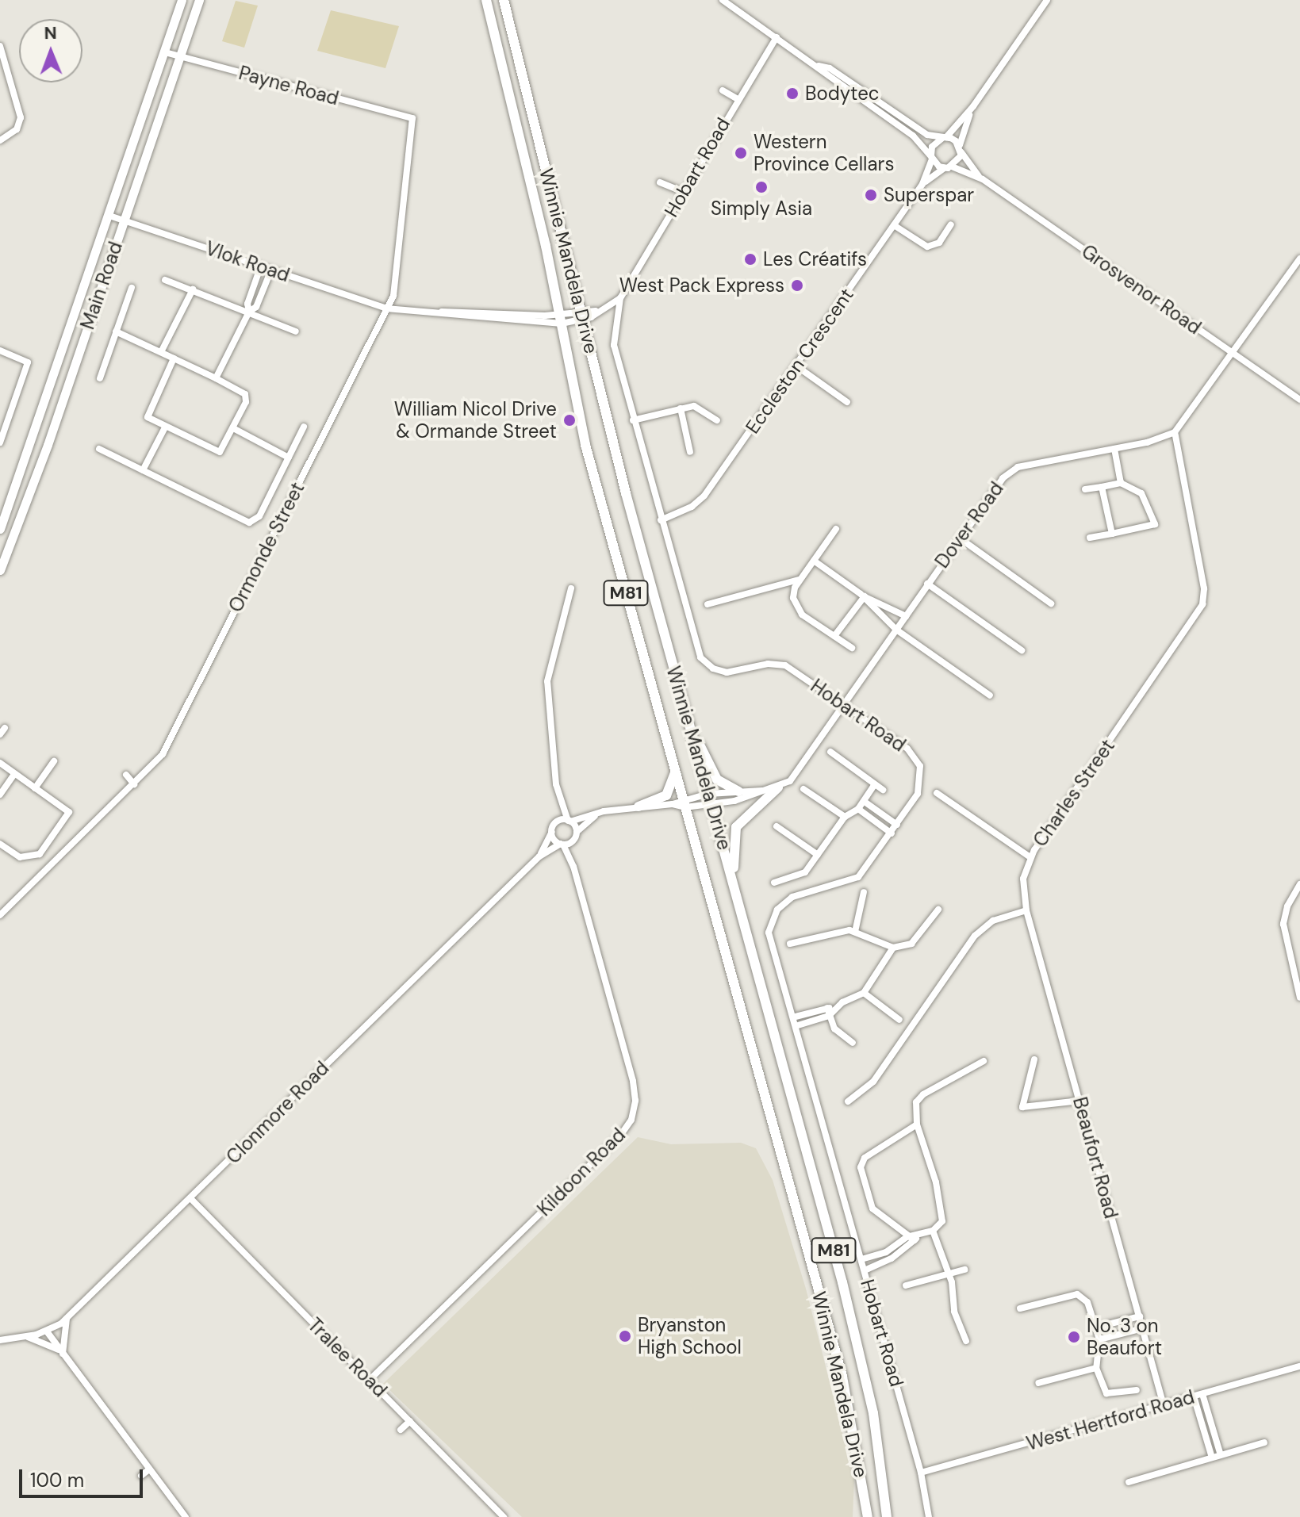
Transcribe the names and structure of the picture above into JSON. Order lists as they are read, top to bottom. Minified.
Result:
{"streets":{"main road":["Winnie Mandela Drive","Main Road","M81"],"street":["Payne Road","Hobart Road","Vlok Road","Grosvenor Road","Eccleston Crescent","Dover Road","Ormonde Street","Charles Street","Clonmore Road","Beaufort Road","Kildoon Road","Tralee Road","West Hertford Road"]},"crossings":[["Payne Road","Main Road"],["Payne Road","Ormonde Street"],["Hobart Road","Eccleston Crescent"],["Hobart Road","Dover Road"],["Hobart Road","West Hertford Road"],["Winnie Mandela Drive","Vlok Road"],["Winnie Mandela Drive","Dover Road"],["Vlok Road","Main Road"],["Vlok Road","Ormonde Street"],["Grosvenor Road","Eccleston Crescent"],["Dover Road","Charles Street"],["Charles Street","Beaufort Road"],["Clonmore Road","Kildoon Road"],["Clonmore Road","Tralee Road"],["Beaufort Road","West Hertford Road"],["Kildoon Road","Tralee Road"]],"places":["Bodytec","Western Province Cellars","Simply Asia","Superspar","Les Créatifs","West Pack Express","William Nicol Drive & Ormande Street","Bryanston High School","No. 3 on Beaufort"],"scale_bar":"100 m","north":"top"}
